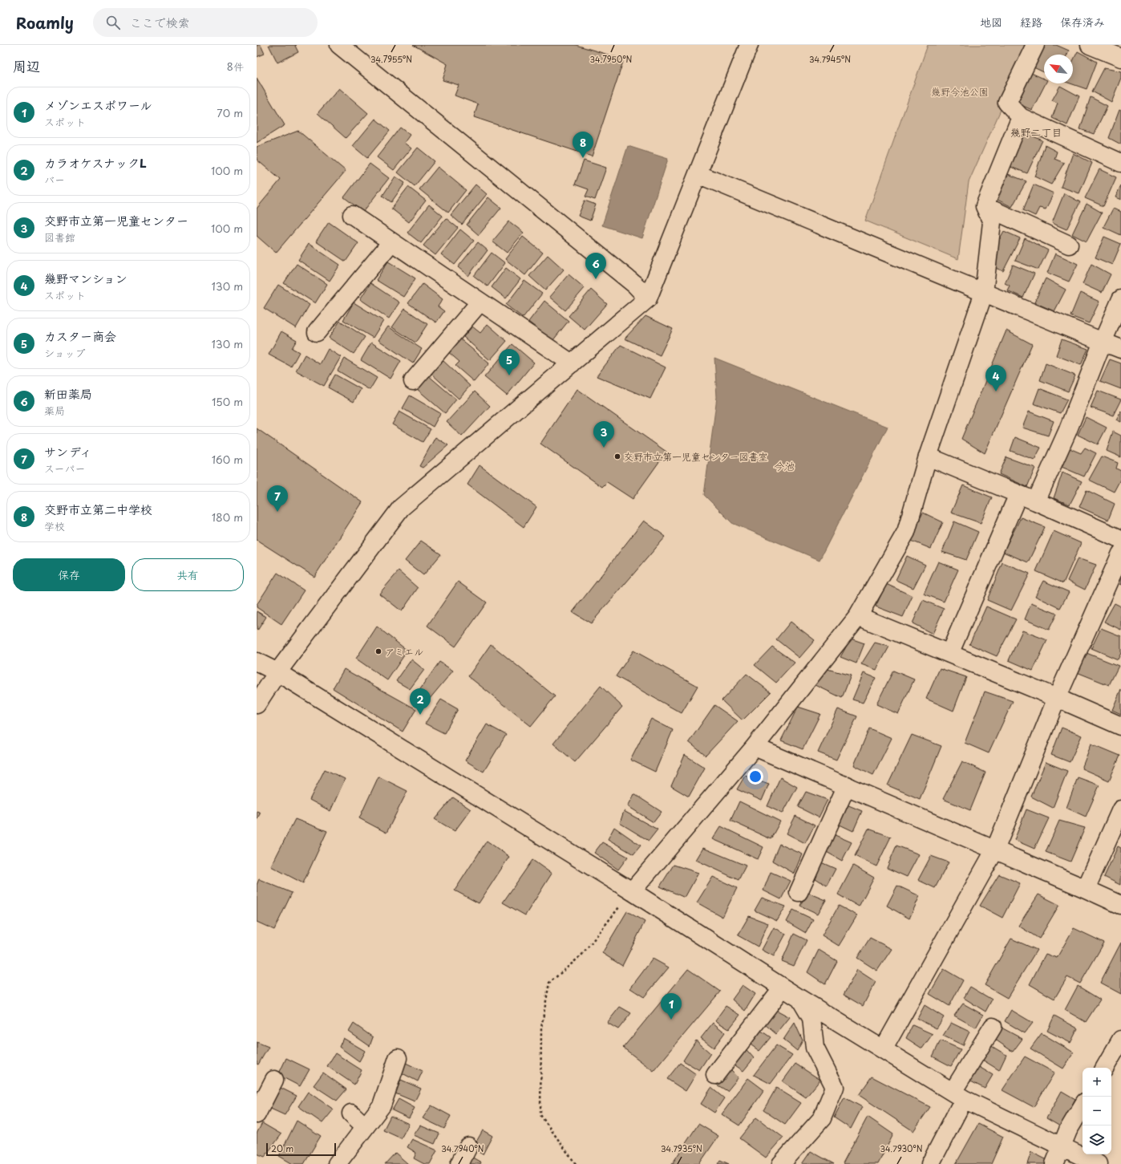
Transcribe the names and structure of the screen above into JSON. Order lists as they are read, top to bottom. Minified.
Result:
{"districts":["幾野二丁目"],"water":["今池"],"parks":["幾野今池公園"],"places":["交野市立第一児童センター図書室","アミエル"],"scale_bar":"20 m","north":"top left","page":{"header":"Roamly","search":"ここで検索","nav":["地図","経路","保存済み"],"heading":["周辺","8件"],"list":[{"mark":"1","name":"メゾンエスポワール","note":"スポット","value":"70 m"},{"mark":"2","name":"カラオケスナックL","note":"バー","value":"100 m"},{"mark":"3","name":"交野市立第一児童センター","note":"図書館","value":"100 m"},{"mark":"4","name":"幾野マンション","note":"スポット","value":"130 m"},{"mark":"5","name":"カスター商会","note":"ショップ","value":"130 m"},{"mark":"6","name":"新田薬局","note":"薬局","value":"150 m"},{"mark":"7","name":"サンディ","note":"スーパー","value":"160 m"},{"mark":"8","name":"交野市立第二中学校","note":"学校","value":"180 m"}],"pins":["8","6","5","4","3","7","2","1"],"buttons":["保存","共有"],"map_buttons":["+","−"],"scale":"20 m"},"coordinates":["34.7955°N","34.7950°N","34.7945°N","34.7940°N","34.7935°N","34.7930°N"]}
